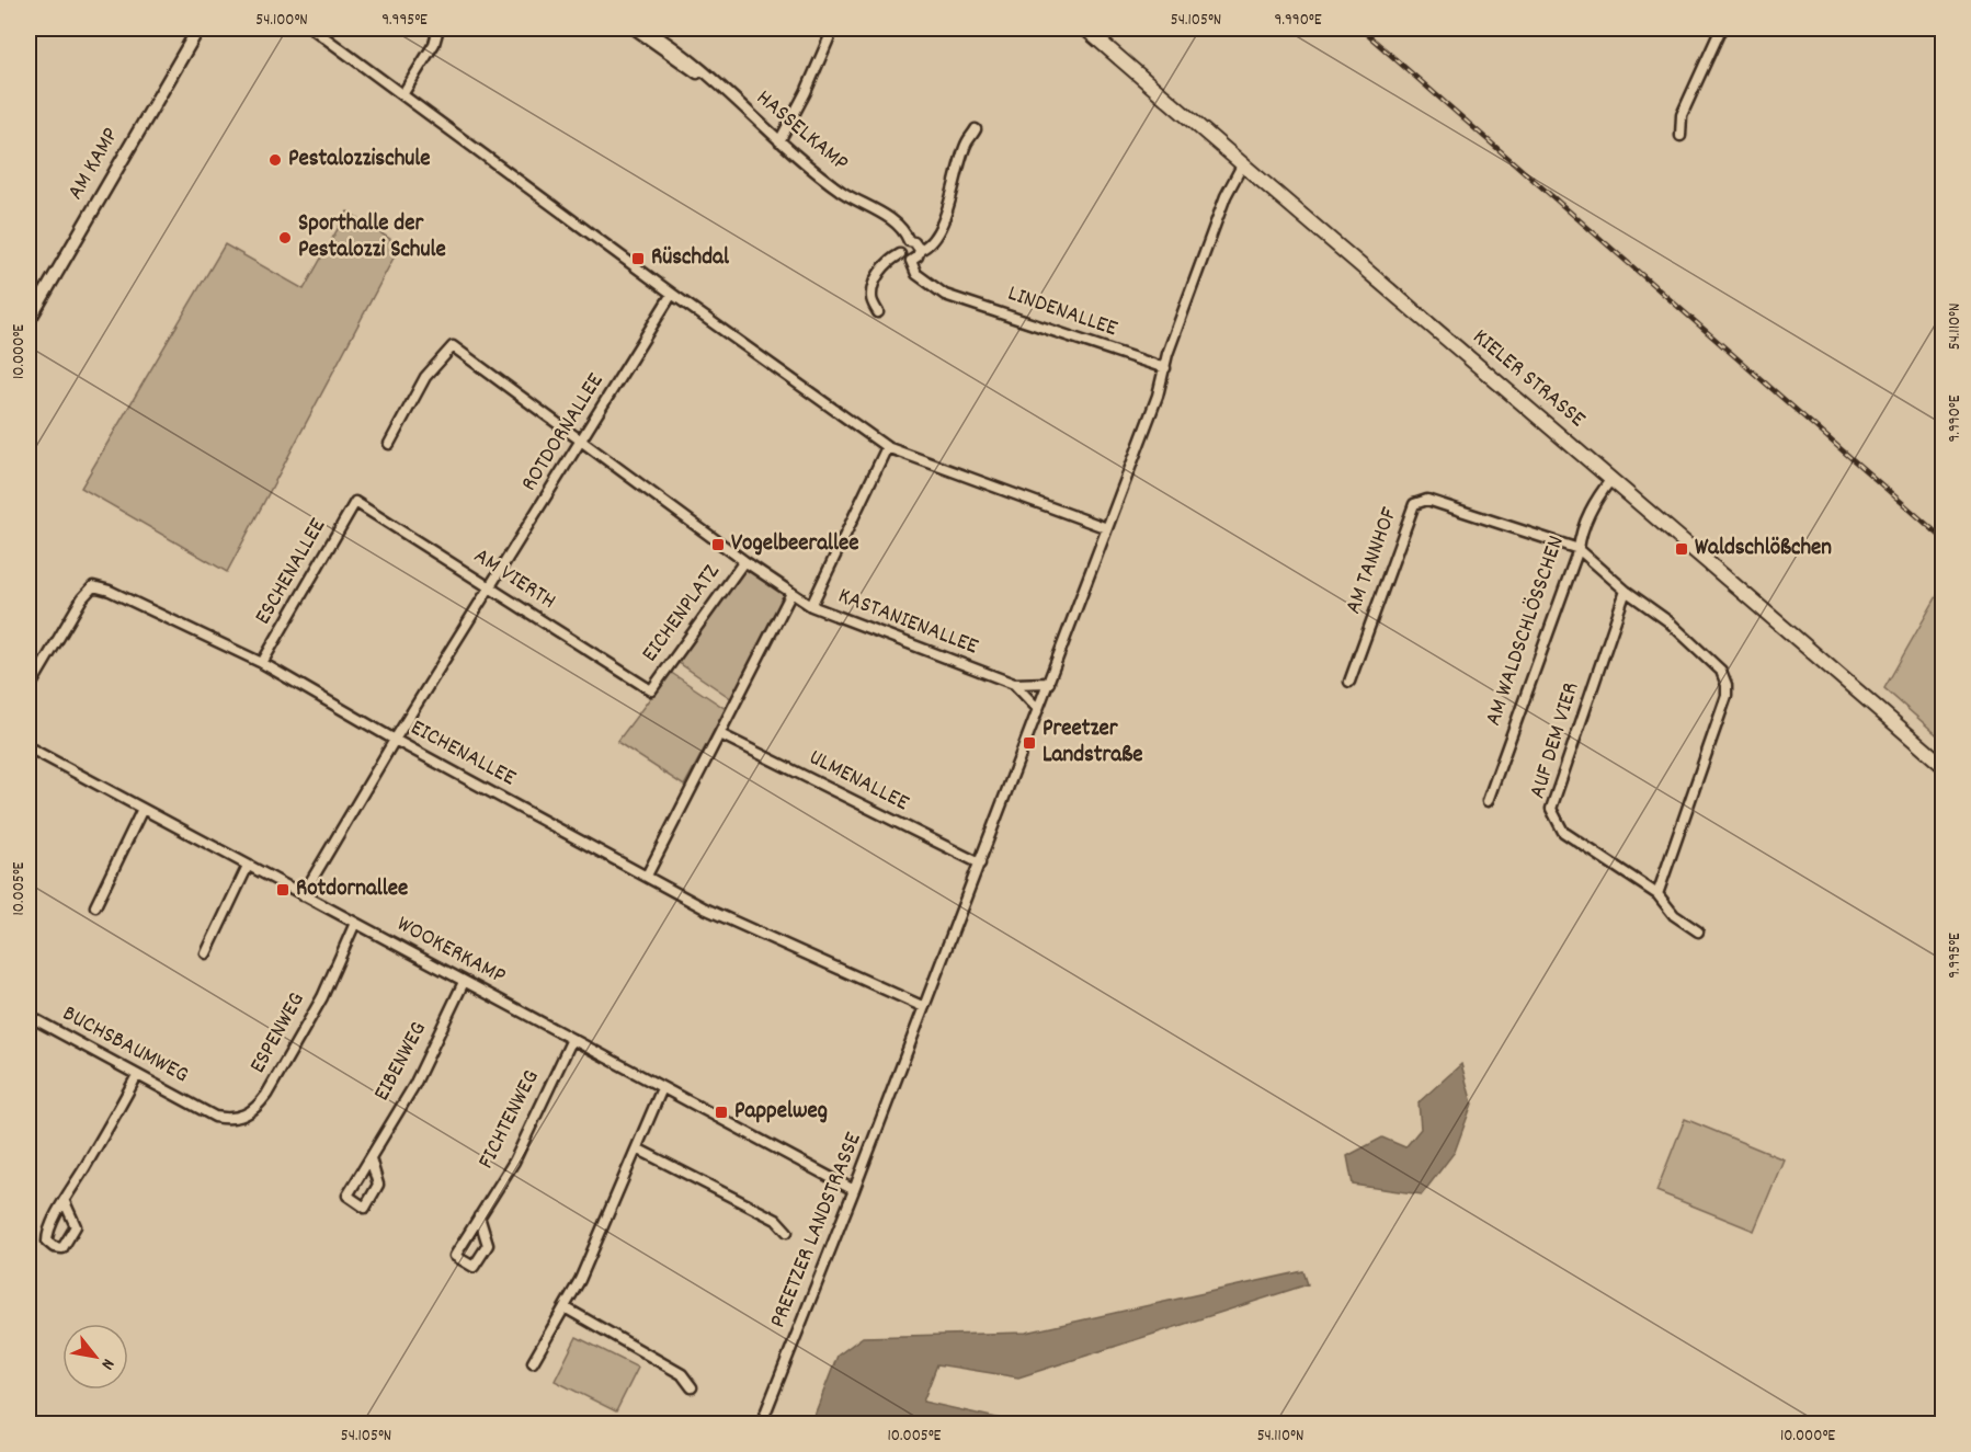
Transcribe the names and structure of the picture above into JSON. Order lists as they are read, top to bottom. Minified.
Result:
{"streets":{"main road":["KIELER STRASSE"],"street":["HASSELKAMP","AM KAMP","LINDENALLEE","ROTDORNALLEE","AM TANNHOF","ESCHENALLEE","AM VIERTH","EICHENPLATZ","KASTANIENALLEE","AM WALDSCHLÖSSCHEN","AUF DEM VIER","EICHENALLEE","ULMENALLEE","WOOKERKAMP","ESPENWEG","BUCHSBAUMWEG","EIBENWEG","FICHTENWEG","PREETZER LANDSTRASSE"]},"crossings":[["HASSELKAMP","LINDENALLEE"],["LINDENALLEE","PREETZER LANDSTRASSE"],["KIELER STRASSE","AM WALDSCHLÖSSCHEN"],["KIELER STRASSE","PREETZER LANDSTRASSE"],["ROTDORNALLEE","AM VIERTH"],["ROTDORNALLEE","EICHENALLEE"],["ROTDORNALLEE","WOOKERKAMP"],["AM TANNHOF","AM WALDSCHLÖSSCHEN"],["ESCHENALLEE","AM VIERTH"],["ESCHENALLEE","EICHENALLEE"],["AM VIERTH","EICHENPLATZ"],["KASTANIENALLEE","PREETZER LANDSTRASSE"],["EICHENALLEE","PREETZER LANDSTRASSE"],["ULMENALLEE","PREETZER LANDSTRASSE"],["WOOKERKAMP","ESPENWEG"],["WOOKERKAMP","EIBENWEG"],["WOOKERKAMP","FICHTENWEG"],["WOOKERKAMP","PREETZER LANDSTRASSE"],["ESPENWEG","BUCHSBAUMWEG"]],"places":{"other":["Pestalozzischule","Sporthalle der Pestalozzi Schule"],"transit":["Rüschdal","Vogelbeerallee","Waldschlößchen","Preetzer Landstraße","Rotdornallee","Pappelweg"]},"north":"bottom right","coordinates":["54.100°N","9.995°E","54.105°N","9.990°E","54.110°N","10.000°E","10.005°E"]}
